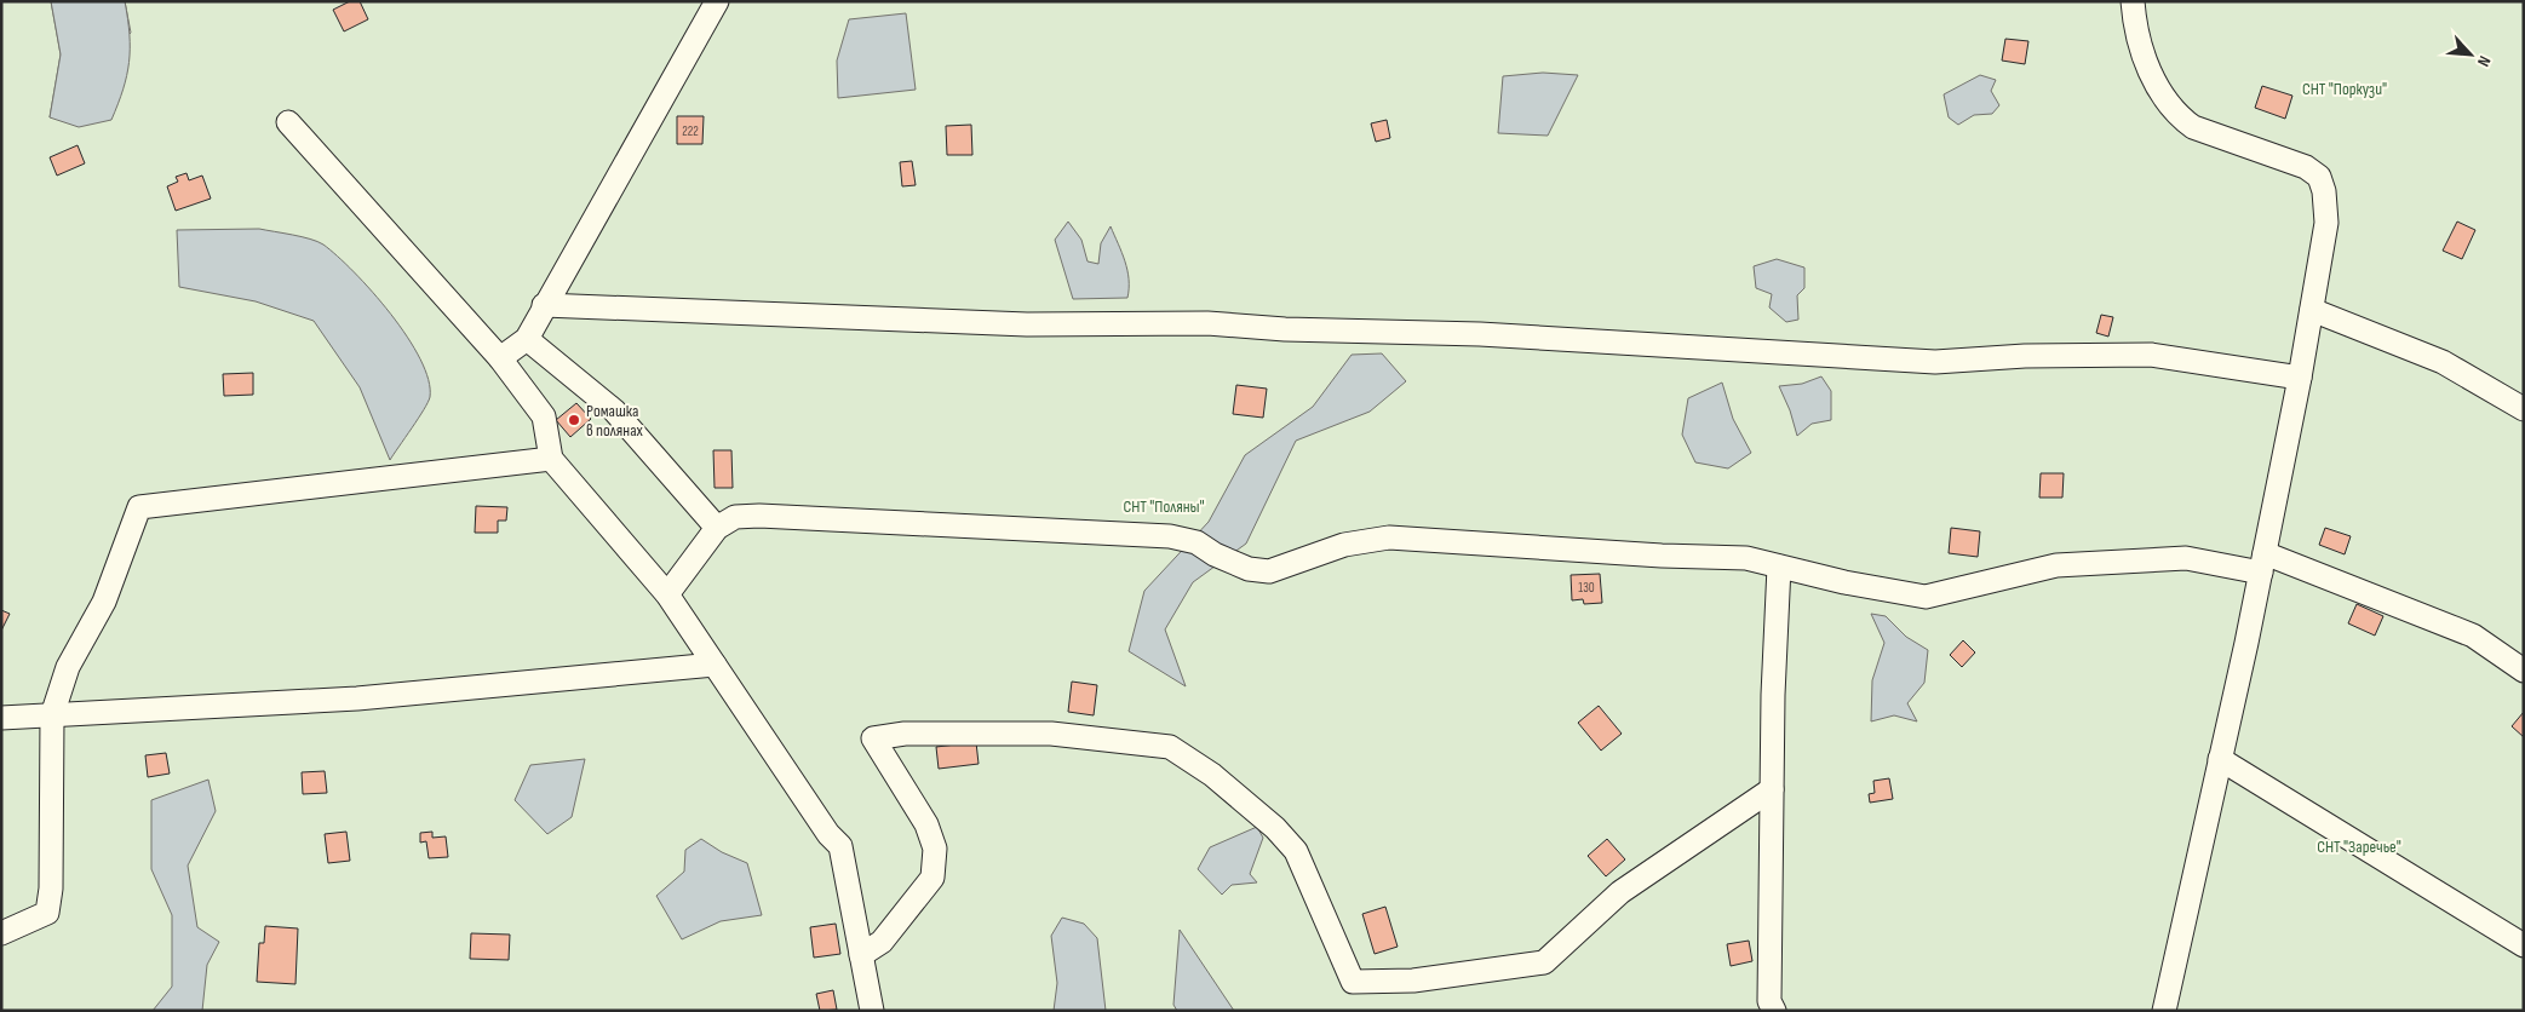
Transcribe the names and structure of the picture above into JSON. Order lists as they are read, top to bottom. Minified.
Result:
{"parks":["СНТ \"Поркузи\"","СНТ \"Поляны\"","СНТ \"Заречье\""],"places":["Ромашка в полянах"],"house_numbers":["222","130"],"north":"bottom right"}
